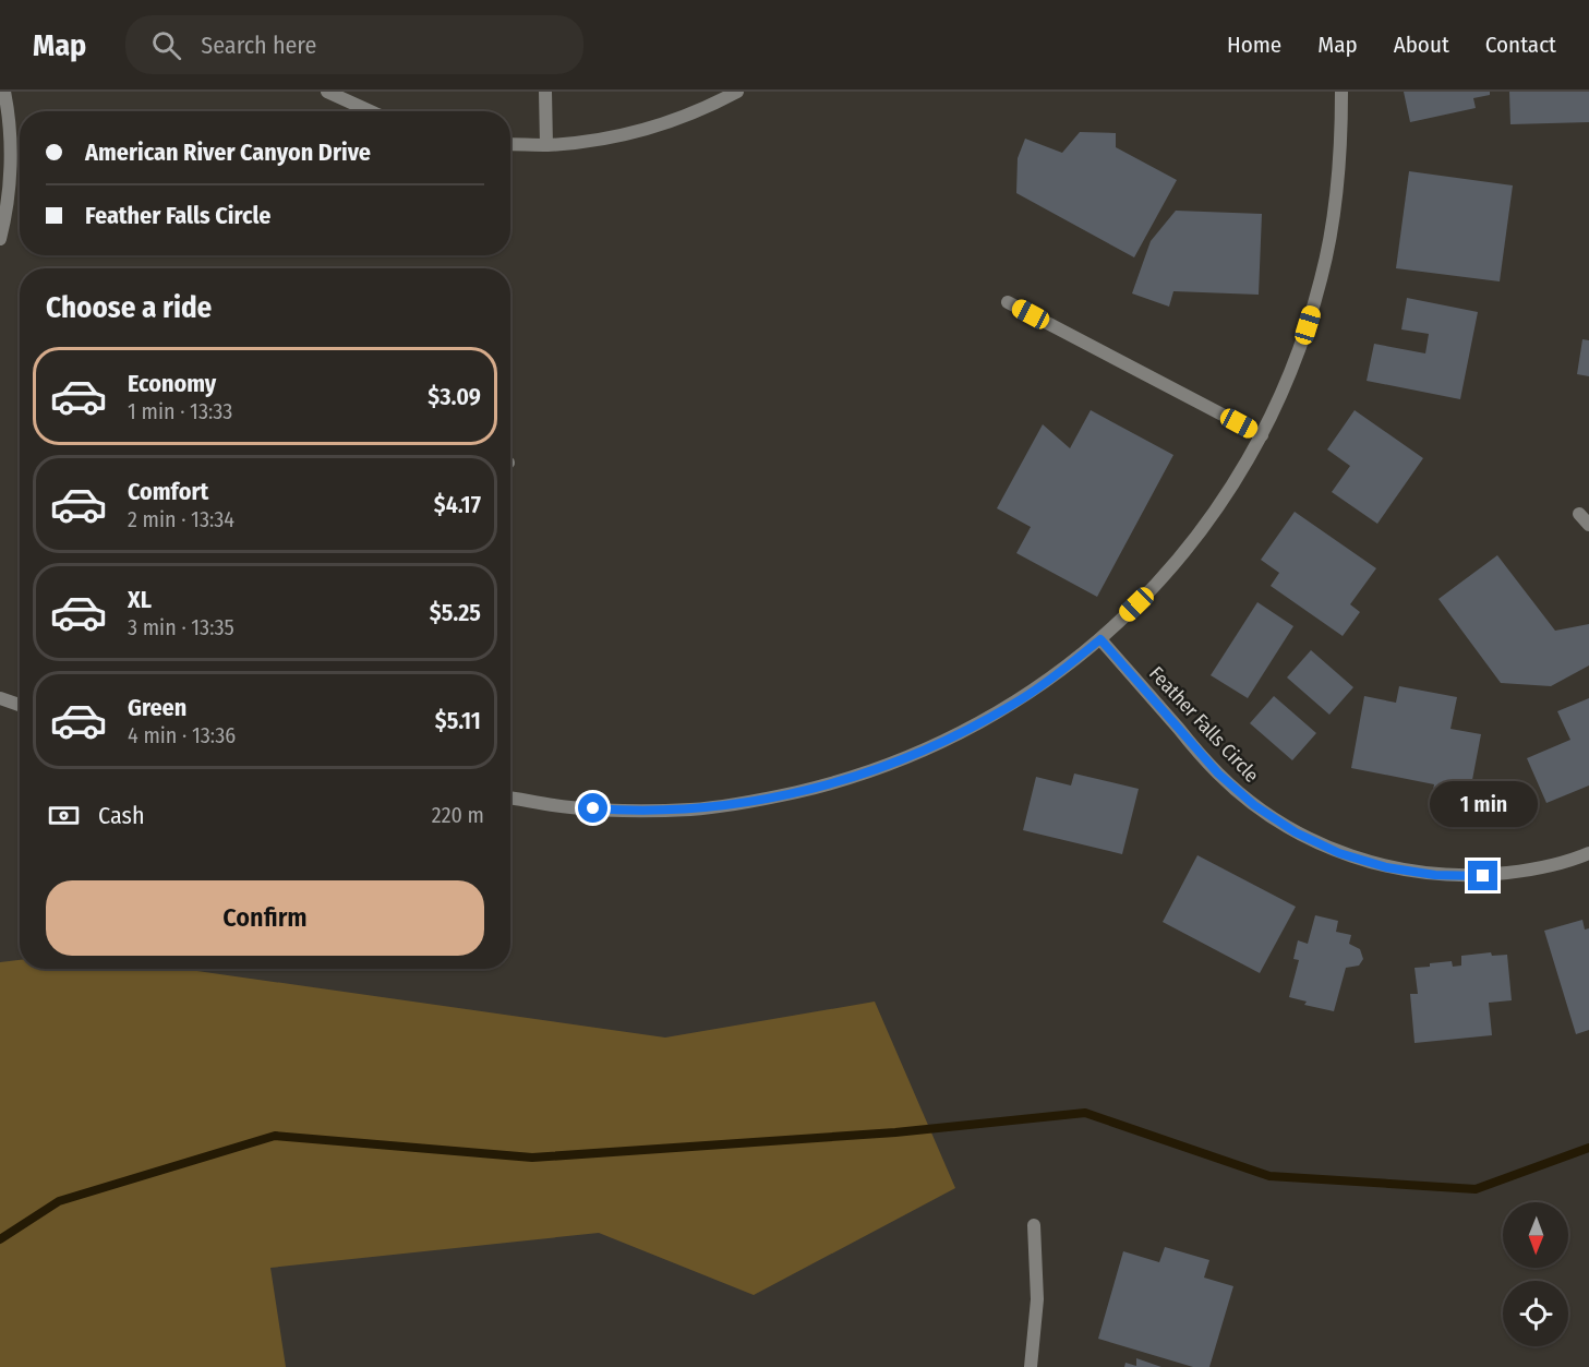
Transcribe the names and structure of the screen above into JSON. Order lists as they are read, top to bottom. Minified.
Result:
{"streets":{"street":["Feather Falls Circle"]},"north":"bottom","page":{"header":"Map","search":"Search here","nav":["Home","Map","About","Contact"],"banner":["American River Canyon Drive","Feather Falls Circle"],"heading":"Choose a ride","list":[{"name":"Economy","note":"1 min · 13:33","value":"$3.09"},{"name":"Comfort","note":"2 min · 13:34","value":"$4.17"},{"name":"XL","note":"3 min · 13:35","value":"$5.25"},{"name":"Green","note":"4 min · 13:36","value":"$5.11"}],"pay":["Cash","220 m"],"bubble":"1 min","buttons":"Confirm"}}
